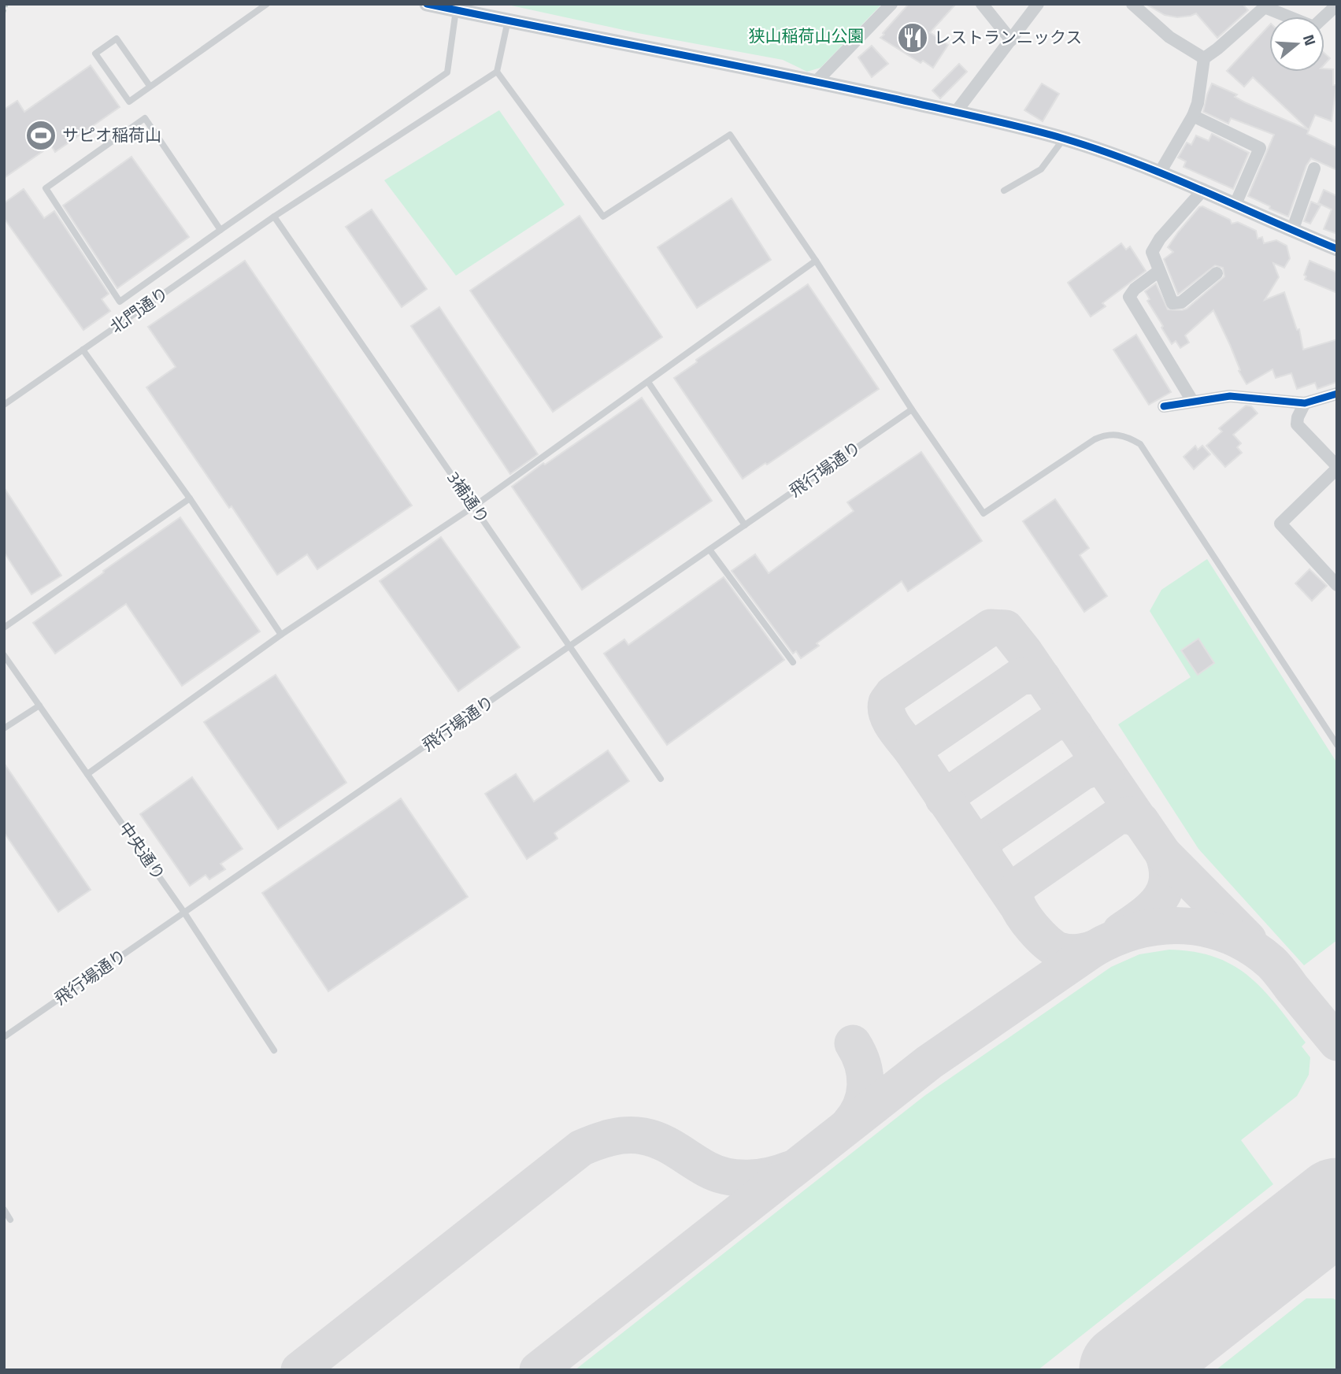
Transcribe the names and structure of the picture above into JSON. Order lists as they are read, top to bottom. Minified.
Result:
{"streets":{"lane":["北門通り","飛行場通り","3補通り","中央通り"]},"crossings":[["北門通り","3補通り"],["飛行場通り","3補通り"],["飛行場通り","中央通り"]],"parks":["狭山稲荷山公園"],"places":{"restaurant":["レストランニックス"],"sports":["サピオ稲荷山"]},"north":"right"}
